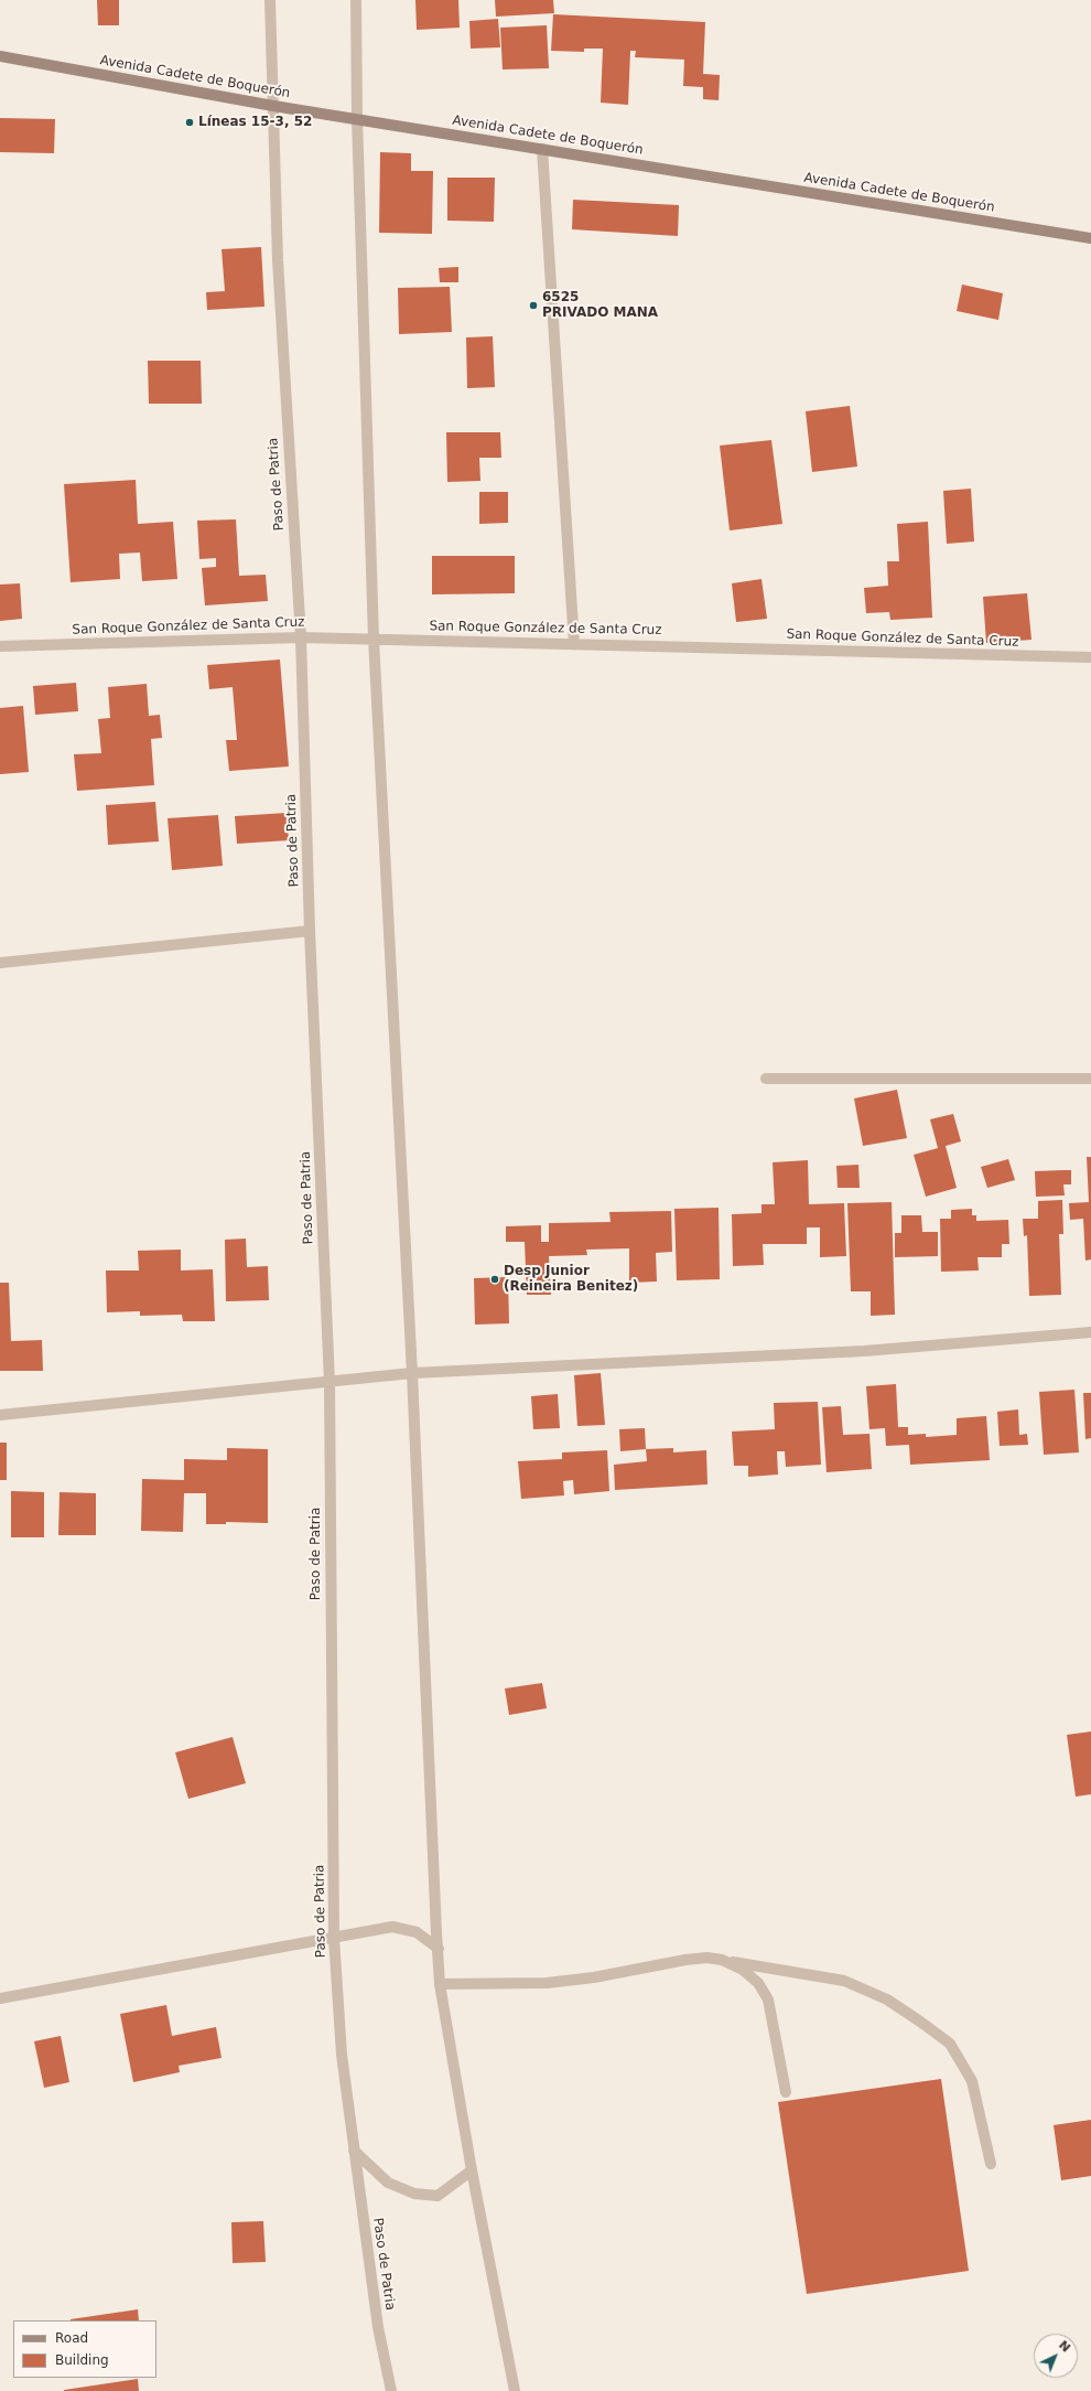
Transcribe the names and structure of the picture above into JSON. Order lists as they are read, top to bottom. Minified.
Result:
{"streets":{"main road":["Avenida Cadete de Boquerón"],"street":["Paso de Patria","San Roque González de Santa Cruz"]},"crossings":[["Avenida Cadete de Boquerón","Paso de Patria"],["Paso de Patria","San Roque González de Santa Cruz"]],"places":["Líneas 15-3, 52","6525 PRIVADO MANA","Desp Junior (Reineira Benitez)"],"legend":["Road","Building"],"north":"top right"}
